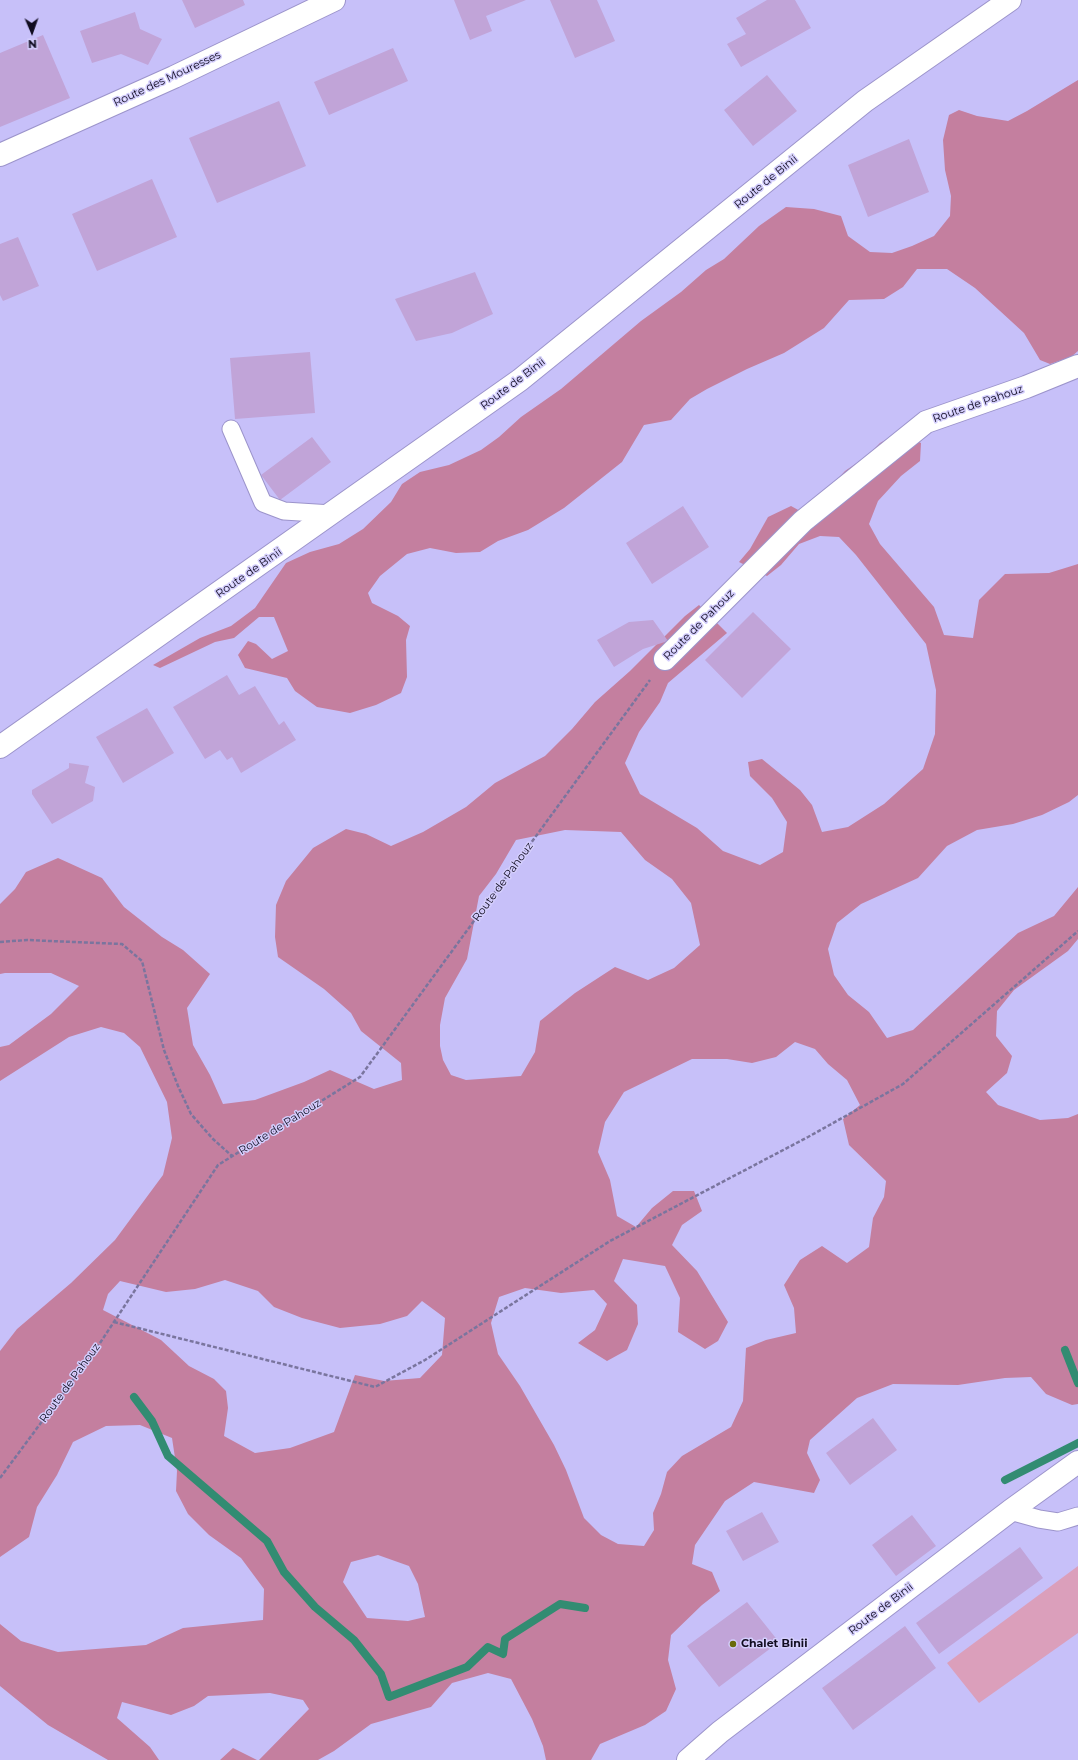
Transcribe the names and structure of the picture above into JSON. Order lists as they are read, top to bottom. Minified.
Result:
{"streets":{"street":["Route des Mouresses","Route de Binii","Route de Pahouz"]},"places":["Chalet Binii"],"north":"bottom"}
